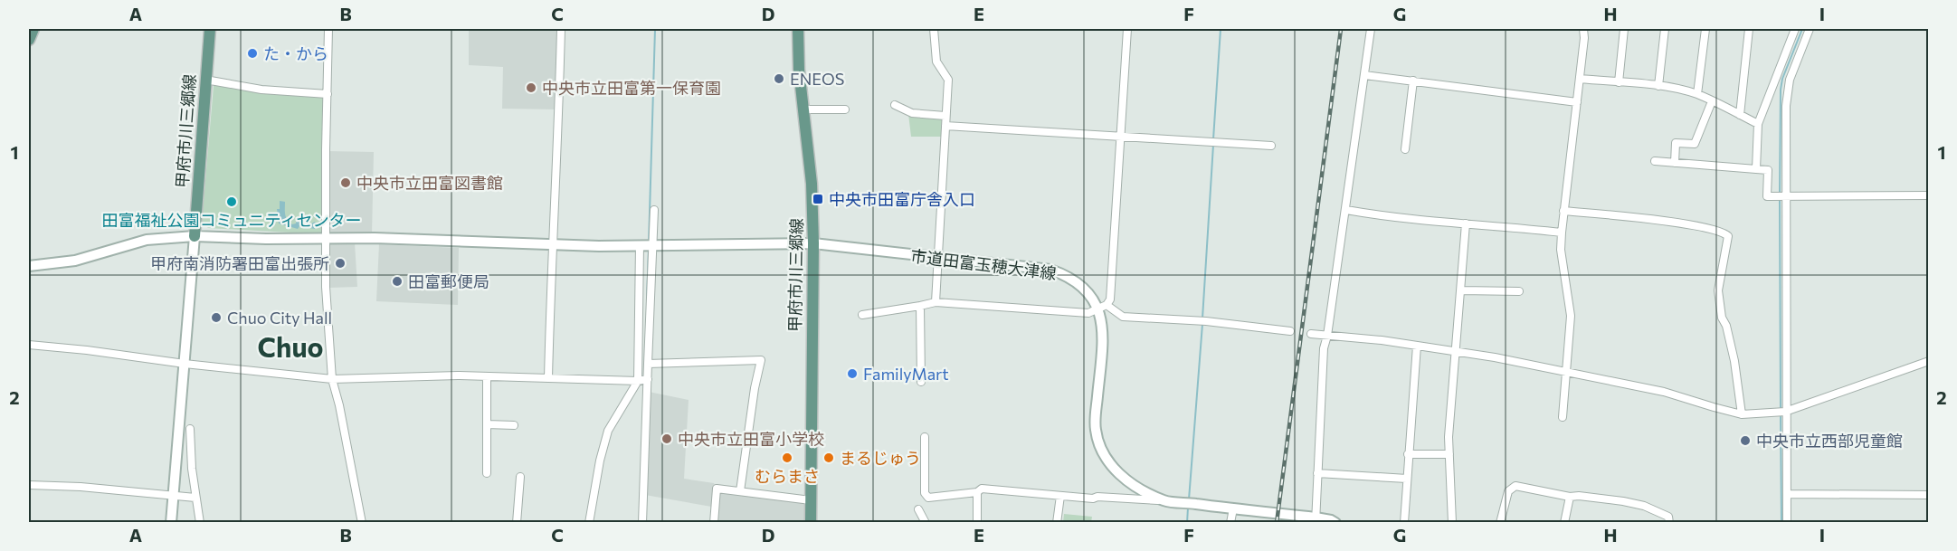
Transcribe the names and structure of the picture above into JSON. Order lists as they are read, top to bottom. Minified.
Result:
{"streets":{"main road":["甲府市川三郷線"],"street":["市道田富玉穂大津線"]},"crossings":[["甲府市川三郷線","市道田富玉穂大津線"]],"districts":["Chuo"],"places":{"other":["た・から","ENEOS","中央市立田富第一保育園","中央市立田富図書館","田富福祉公園コミュニティセンター","甲府南消防署田富出張所","田富郵便局","Chuo City Hall","FamilyMart","中央市立田富小学校","中央市立西部児童館","むらまさ","まるじゅう"],"transit":["中央市田富庁舎入口"]},"grid":{"columns":["A","B","C","D","E","F","G","H","I"],"rows":["1","2"]}}
